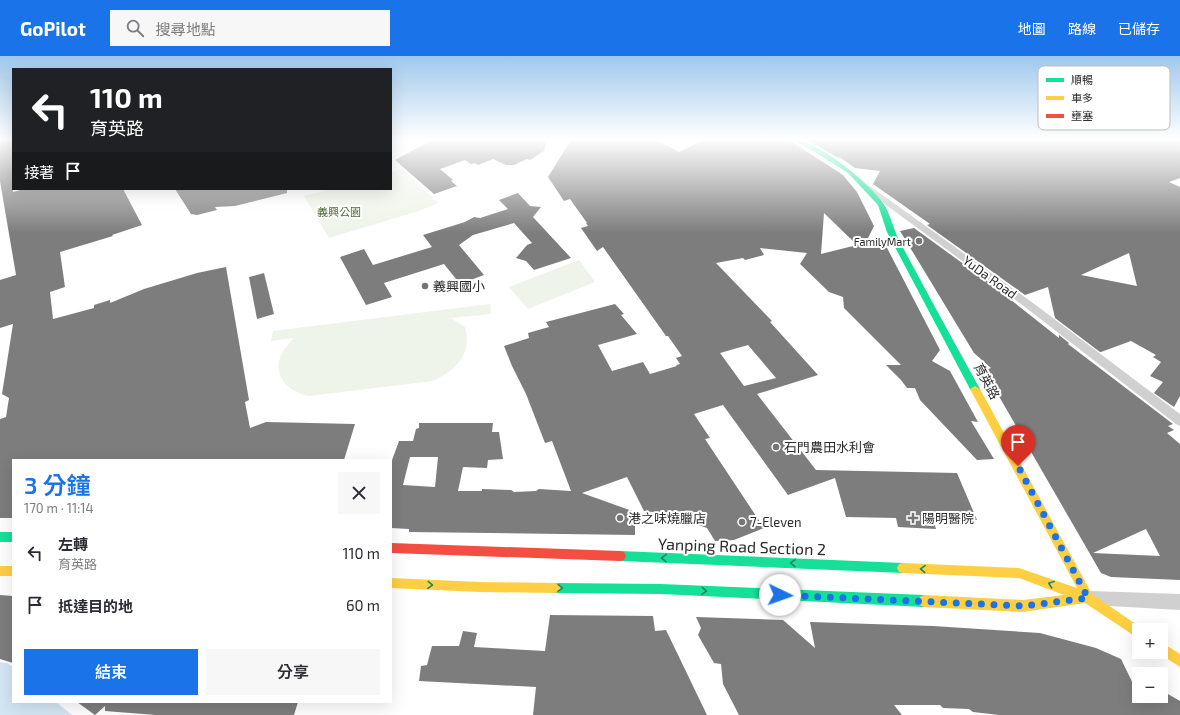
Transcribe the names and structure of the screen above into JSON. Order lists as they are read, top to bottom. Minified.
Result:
{"streets":{"main road":["YuDa Road","育英路","Yanping Road Section 2"]},"crossings":[["YuDa Road","育英路"],["育英路","Yanping Road Section 2"]],"parks":["義興公園"],"places":{"other":["FamilyMart","義興國小","石門農田水利會","港之味燒臘店","7-Eleven"],"health":["陽明醫院"]},"legend":["順暢","車多","壅塞"],"page":{"header":"GoPilot","search":"搜尋地點","nav":["地圖","路線","已儲存"],"turn":["110 m","育英路"],"then":"接著","heading":["3 分鐘","170 m · 11:14"],"list":[{"name":"左轉","note":"育英路","value":"110 m"},{"name":"抵達目的地","value":"60 m"}],"map_buttons":["+","−"],"buttons":["結束","分享"]}}
